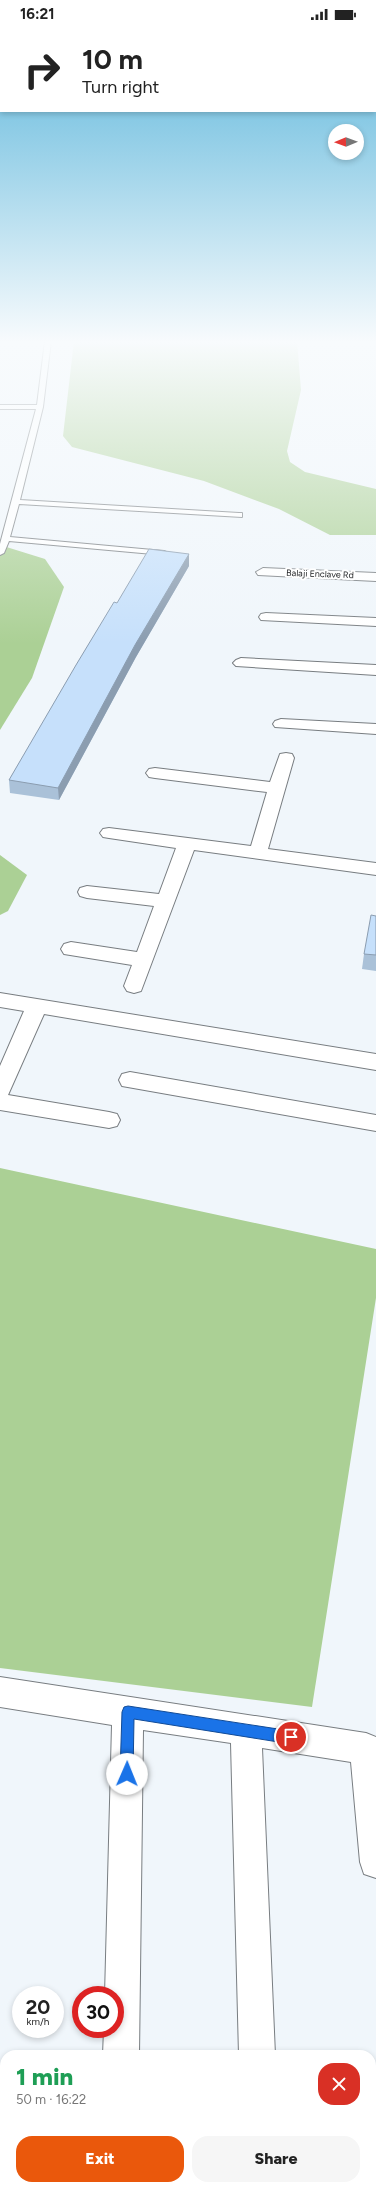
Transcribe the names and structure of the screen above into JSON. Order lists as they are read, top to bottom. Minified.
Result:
{"streets":{"street":["Balaji Enclave Rd"]},"north":"left","page":{"status":"16:21","turn":["10 m","Turn right"],"speed":"20 km/h","limit":"30","heading":["1 min","50 m · 16:22"],"buttons":["Exit","Share"]}}
